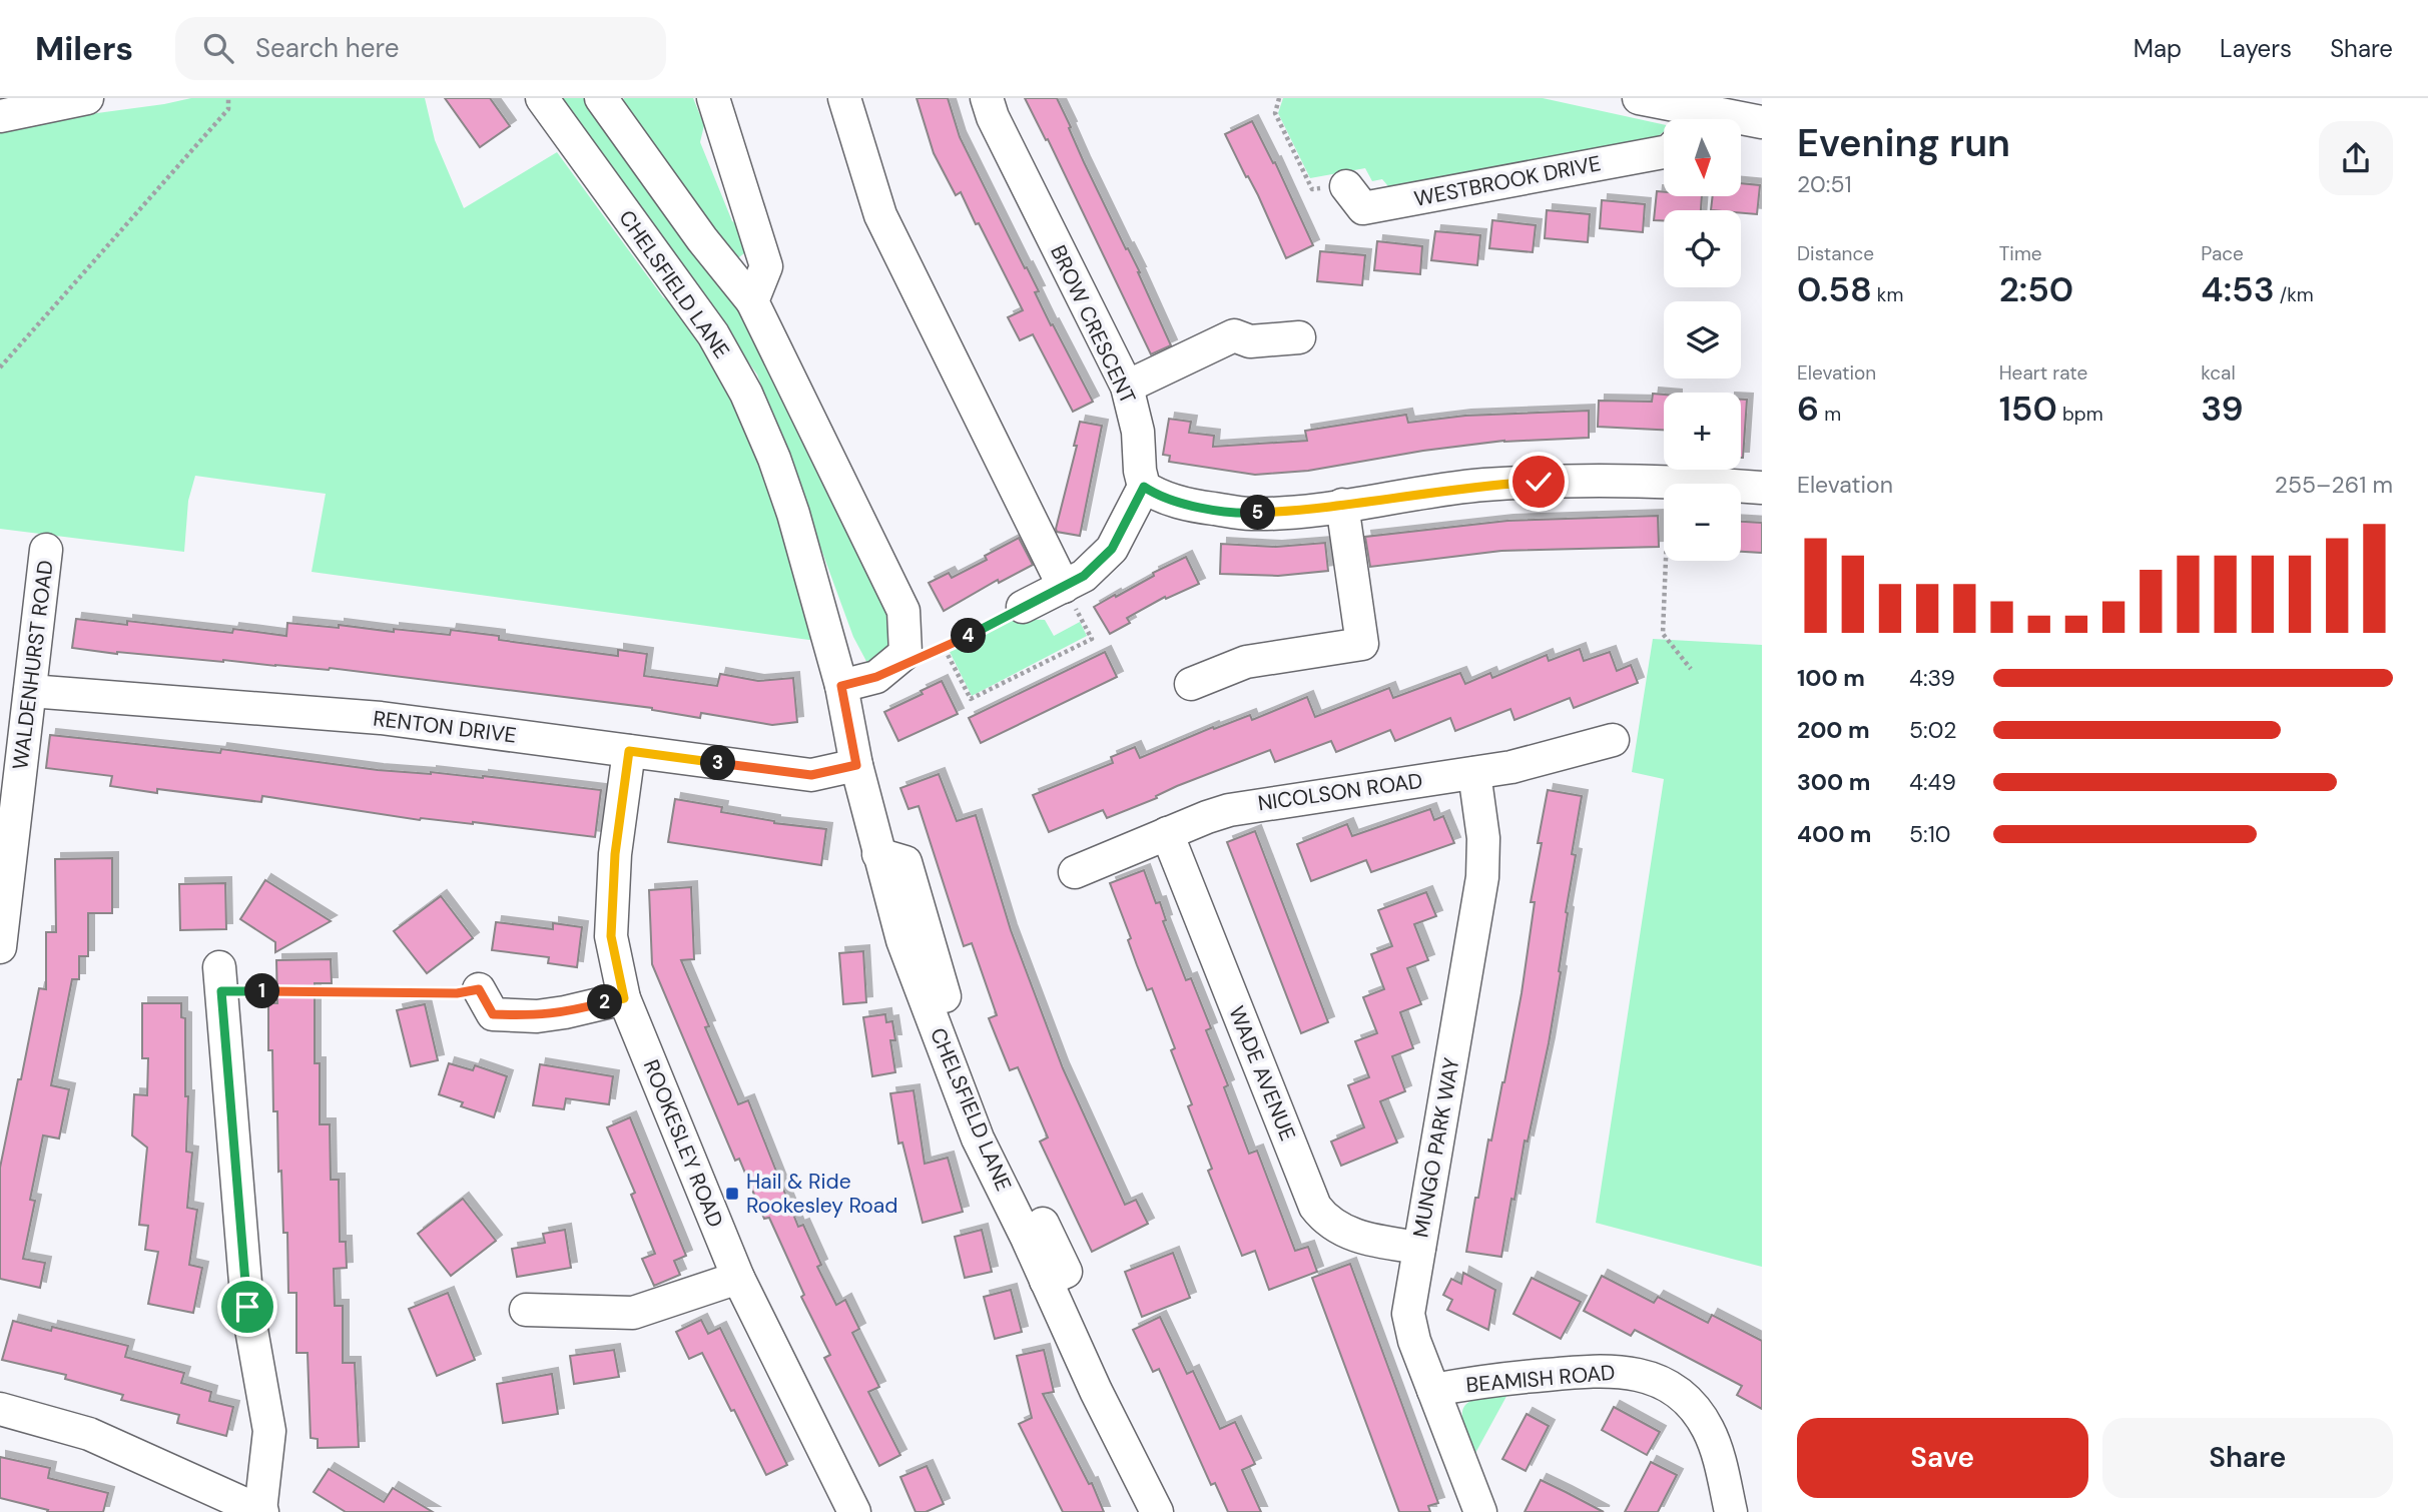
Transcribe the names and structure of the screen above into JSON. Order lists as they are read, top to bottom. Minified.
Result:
{"streets":{"street":["WESTBROOK DRIVE","CHELSFIELD LANE","BROW CRESCENT","WALDENHURST ROAD","RENTON DRIVE","NICOLSON ROAD","WADE AVENUE","ROOKESLEY ROAD","MUNGO PARK WAY","BEAMISH ROAD"]},"crossings":[["CHELSFIELD LANE","RENTON DRIVE"],["WALDENHURST ROAD","RENTON DRIVE"],["RENTON DRIVE","ROOKESLEY ROAD"],["NICOLSON ROAD","WADE AVENUE"],["NICOLSON ROAD","MUNGO PARK WAY"],["WADE AVENUE","MUNGO PARK WAY"],["MUNGO PARK WAY","BEAMISH ROAD"]],"places":{"transit":["Hail & Ride Rookesley Road"]},"north":"bottom","page":{"header":"Milers","search":"Search here","nav":["Map","Layers","Share"],"heading":["Evening run","20:51"],"map_buttons":["+","−"],"stats":[["Distance","0.58 km"],["Time","2:50"],["Pace","4:53 /km"],["Elevation","6 m"],["Heart rate","150 bpm"],["kcal","39"]],"chart":["Elevation","255–261 m"],"pins":["5","4","3","1","2"],"list":[{"name":"100 m","note":"4:39"},{"name":"200 m","note":"5:02"},{"name":"300 m","note":"4:49"},{"name":"400 m","note":"5:10"}],"buttons":["Save","Share"]}}
